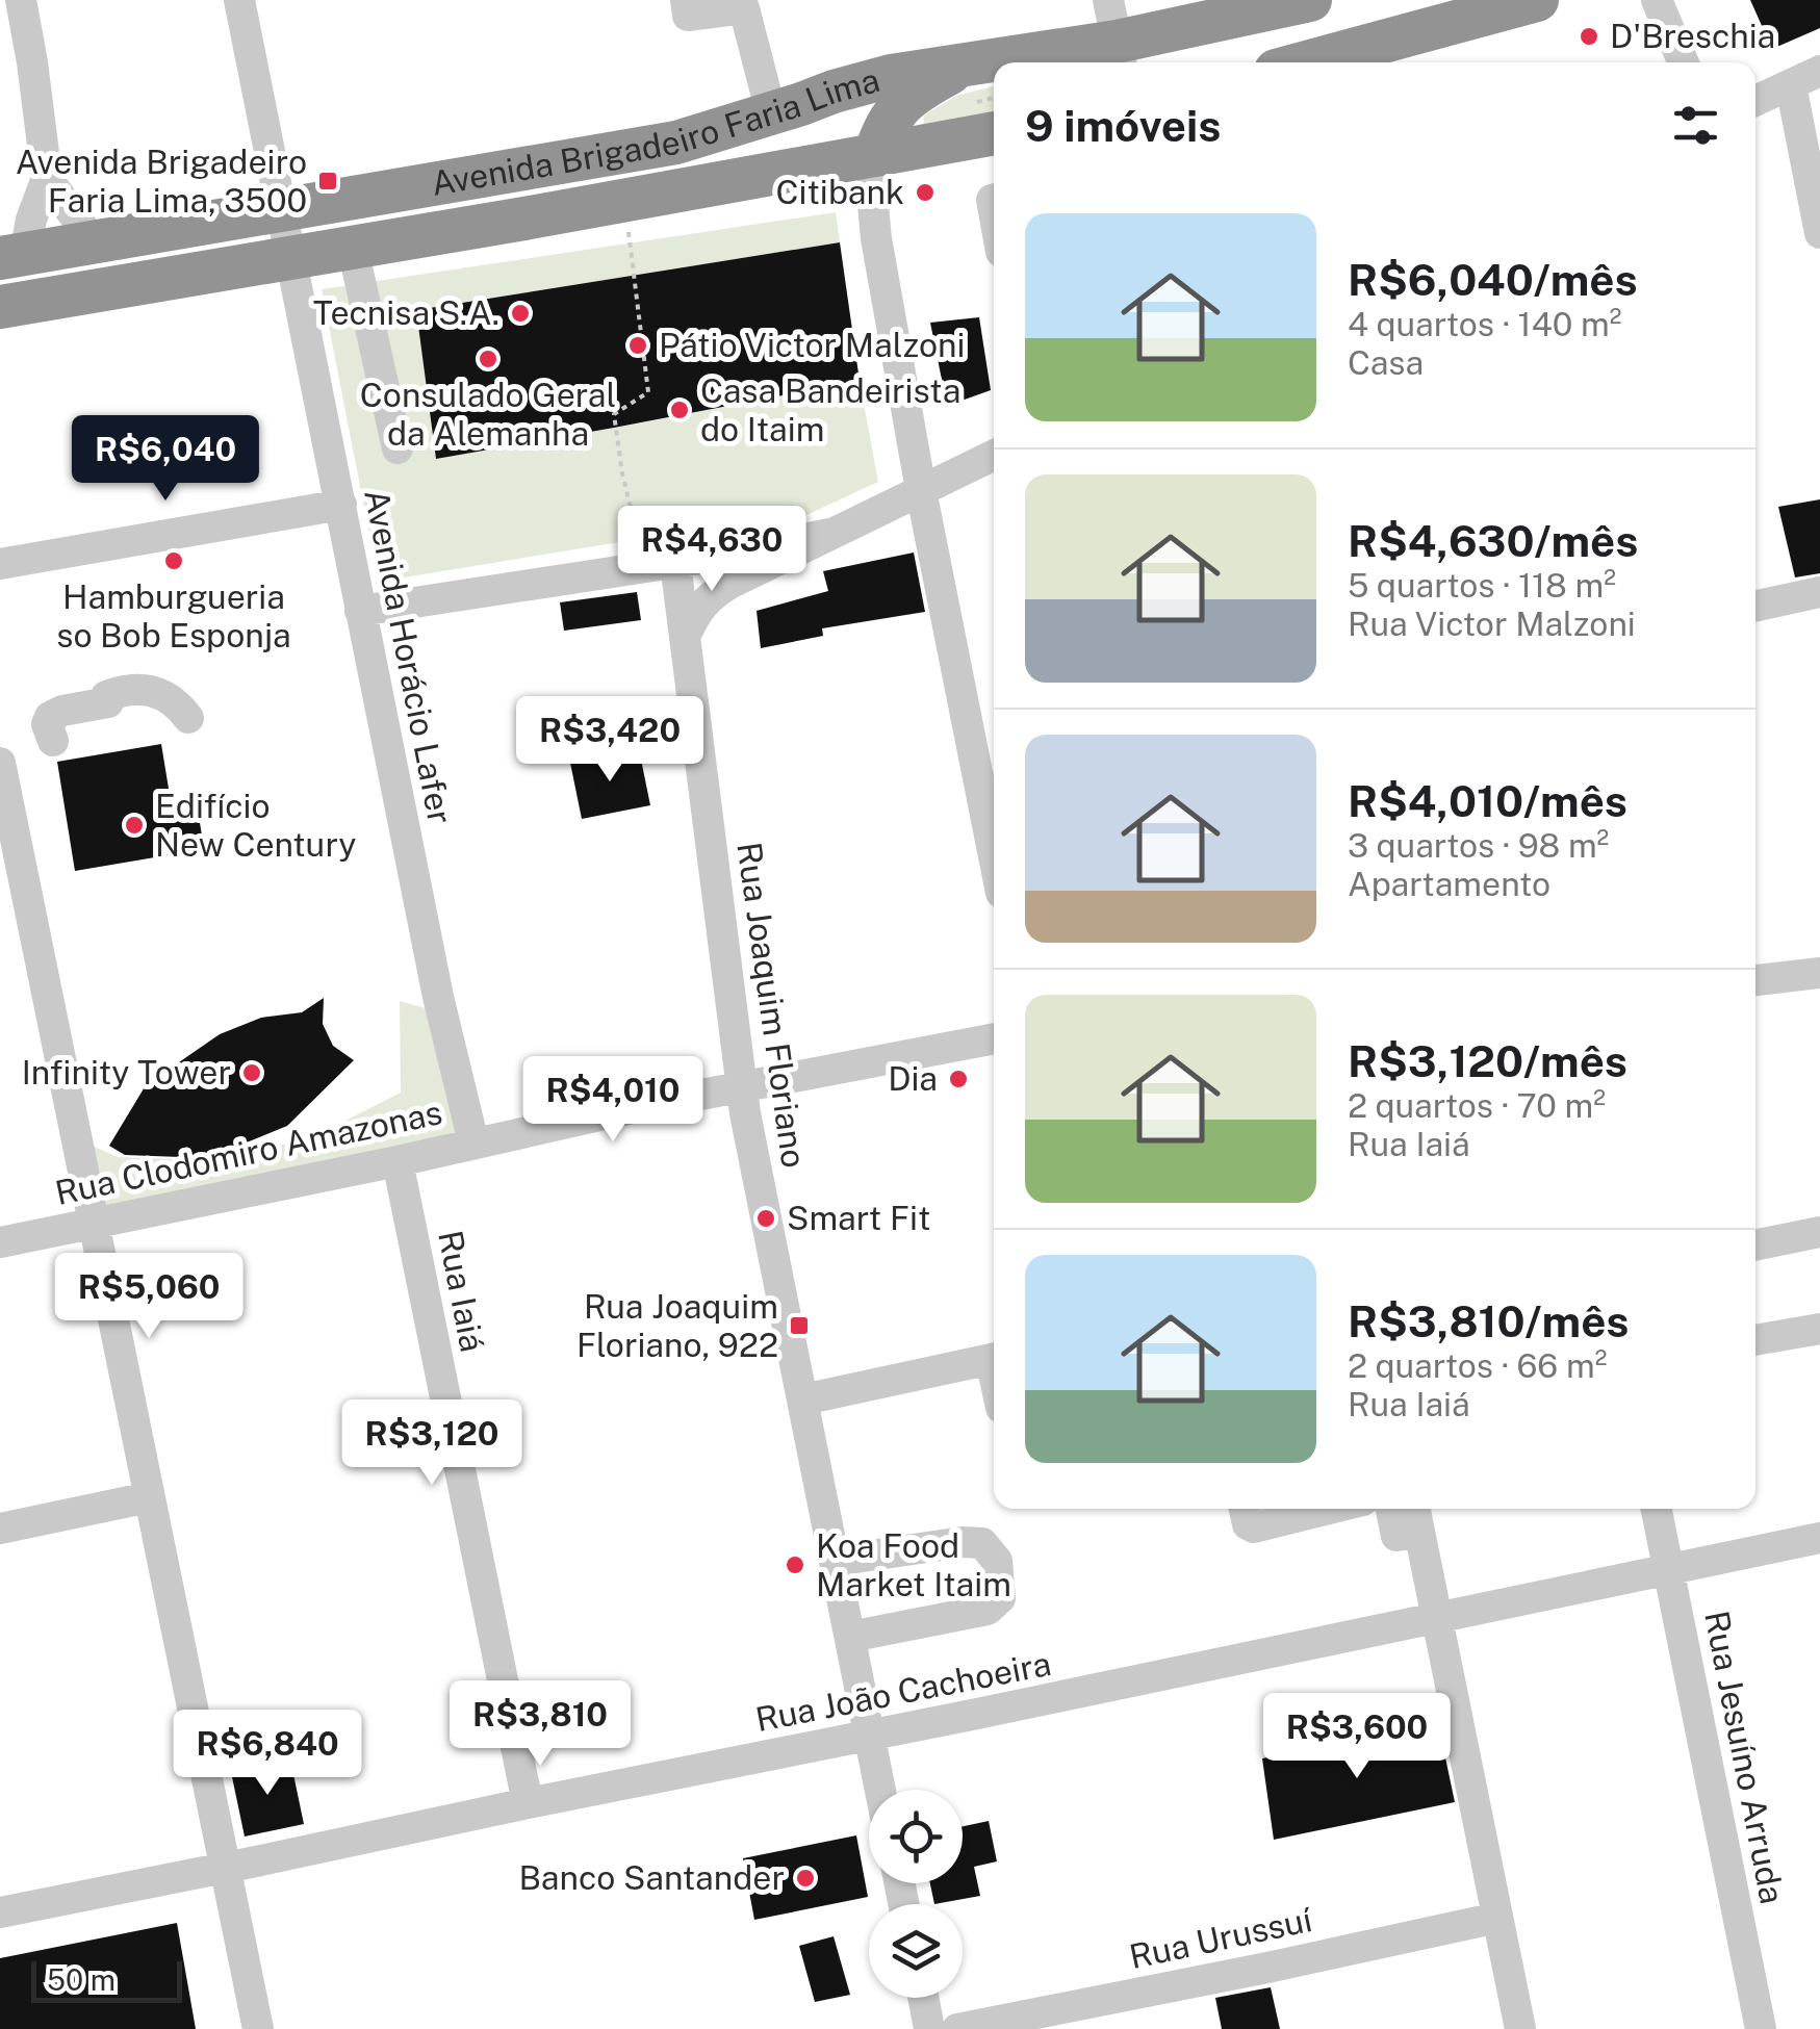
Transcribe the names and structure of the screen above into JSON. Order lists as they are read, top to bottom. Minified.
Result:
{"streets":{"highway":["Avenida Brigadeiro Faria Lima"],"street":["Avenida Horácio Lafer","Rua Joaquim Floriano","Rua Clodomiro Amazonas","Rua Iaiá","Rua João Cachoeira","Rua Jesuíno Arruda","Rua Urussuí"]},"crossings":[["Avenida Brigadeiro Faria Lima","Avenida Horácio Lafer"],["Avenida Horácio Lafer","Rua Clodomiro Amazonas"],["Rua Joaquim Floriano","Rua Clodomiro Amazonas"],["Rua Joaquim Floriano","Rua João Cachoeira"],["Rua Clodomiro Amazonas","Rua Iaiá"],["Rua Iaiá","Rua João Cachoeira"],["Rua João Cachoeira","Rua Jesuíno Arruda"]],"places":{"other":["D'Breschia","Citibank","Tecnisa S.A.","Pátio Victor Malzoni","Consulado Geral da Alemanha","Casa Bandeirista do Itaim","Hamburgueria so Bob Esponja","Edifício New Century","Infinity Tower","Dia","Smart Fit","Koa Food Market Itaim","Banco Santander"],"transit":["Avenida Brigadeiro Faria Lima, 3500","Rua Joaquim Floriano, 922"]},"scale_bar":"50 m","page":{"heading":"9 imóveis","list":[{"name":"R$6,040/mês","note":"4 quartos · 140 m² · Casa"},{"name":"R$4,630/mês","note":"5 quartos · 118 m² · Rua Victor Malzoni"},{"name":"R$4,010/mês","note":"3 quartos · 98 m² · Apartamento"},{"name":"R$3,120/mês","note":"2 quartos · 70 m² · Rua Iaiá"},{"name":"R$3,810/mês","note":"2 quartos · 66 m² · Rua Iaiá"}],"price":["R$6,040","R$4,630","R$3,420","R$4,010","R$5,060","R$3,120","R$3,810","R$3,600","R$6,840"],"scale":"50 m"}}
